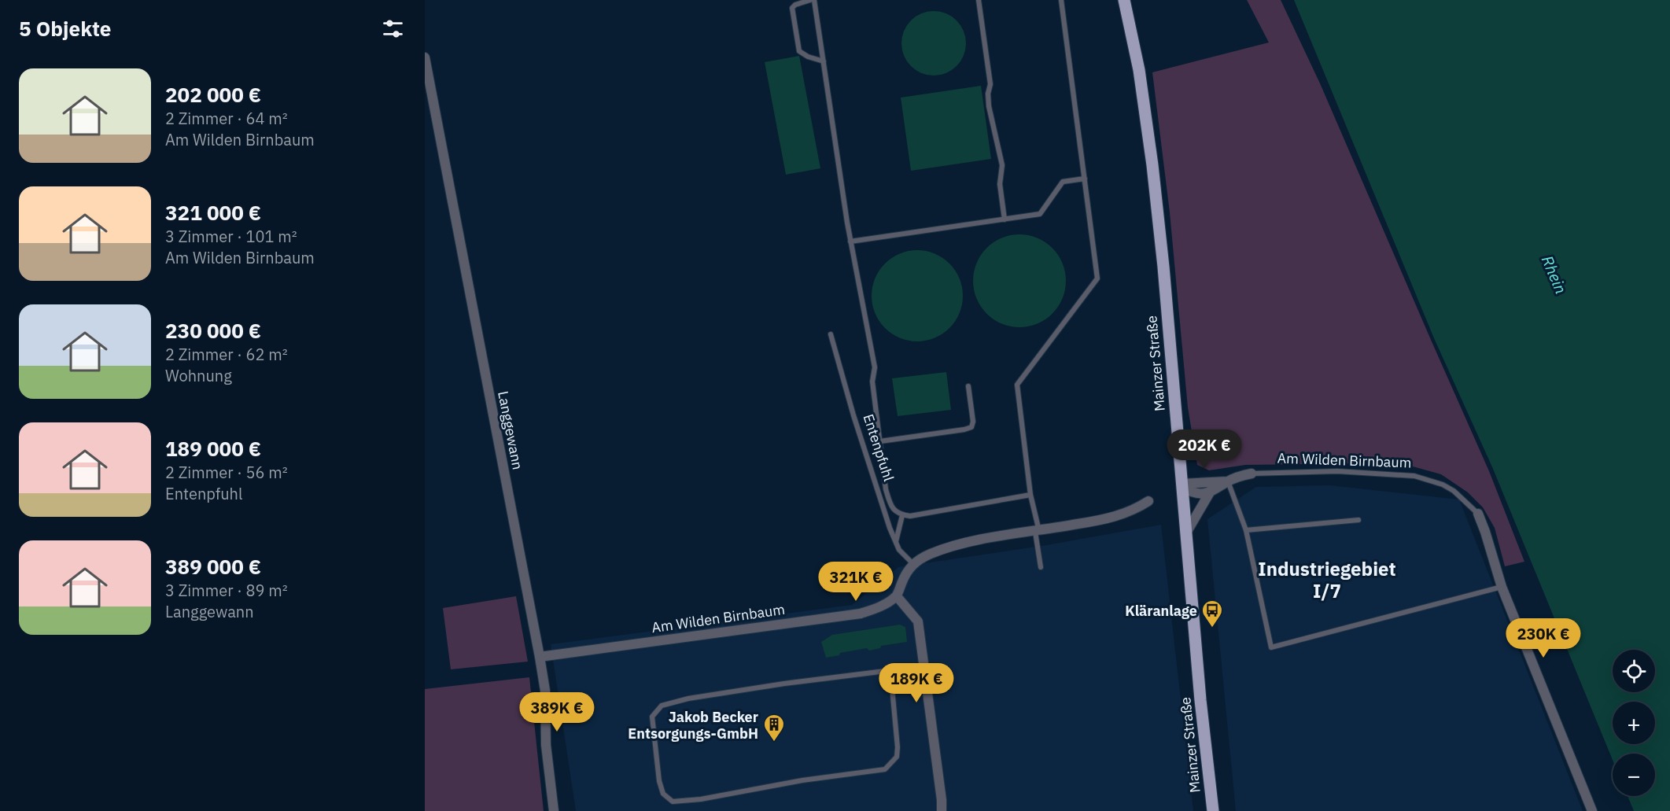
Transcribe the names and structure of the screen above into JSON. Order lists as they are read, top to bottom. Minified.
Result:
{"streets":{"main road":["Mainzer Straße"],"street":["Langgewann","Am Wilden Birnbaum"],"lane":["Entenpfuhl"]},"crossings":[["Mainzer Straße","Am Wilden Birnbaum"],["Langgewann","Am Wilden Birnbaum"]],"districts":["Industriegebiet I/7"],"water":["Rhein"],"places":{"bus stop":["Kläranlage"],"building":["Jakob Becker Entsorgungs-GmbH"]},"page":{"heading":"5 Objekte","list":[{"name":"202 000 €","note":"2 Zimmer · 64 m² · Am Wilden Birnbaum"},{"name":"321 000 €","note":"3 Zimmer · 101 m² · Am Wilden Birnbaum"},{"name":"230 000 €","note":"2 Zimmer · 62 m² · Wohnung"},{"name":"189 000 €","note":"2 Zimmer · 56 m² · Entenpfuhl"},{"name":"389 000 €","note":"3 Zimmer · 89 m² · Langgewann"}],"price":["202K €","321K €","230K €","189K €","389K €"],"map_buttons":["+","−"]}}
